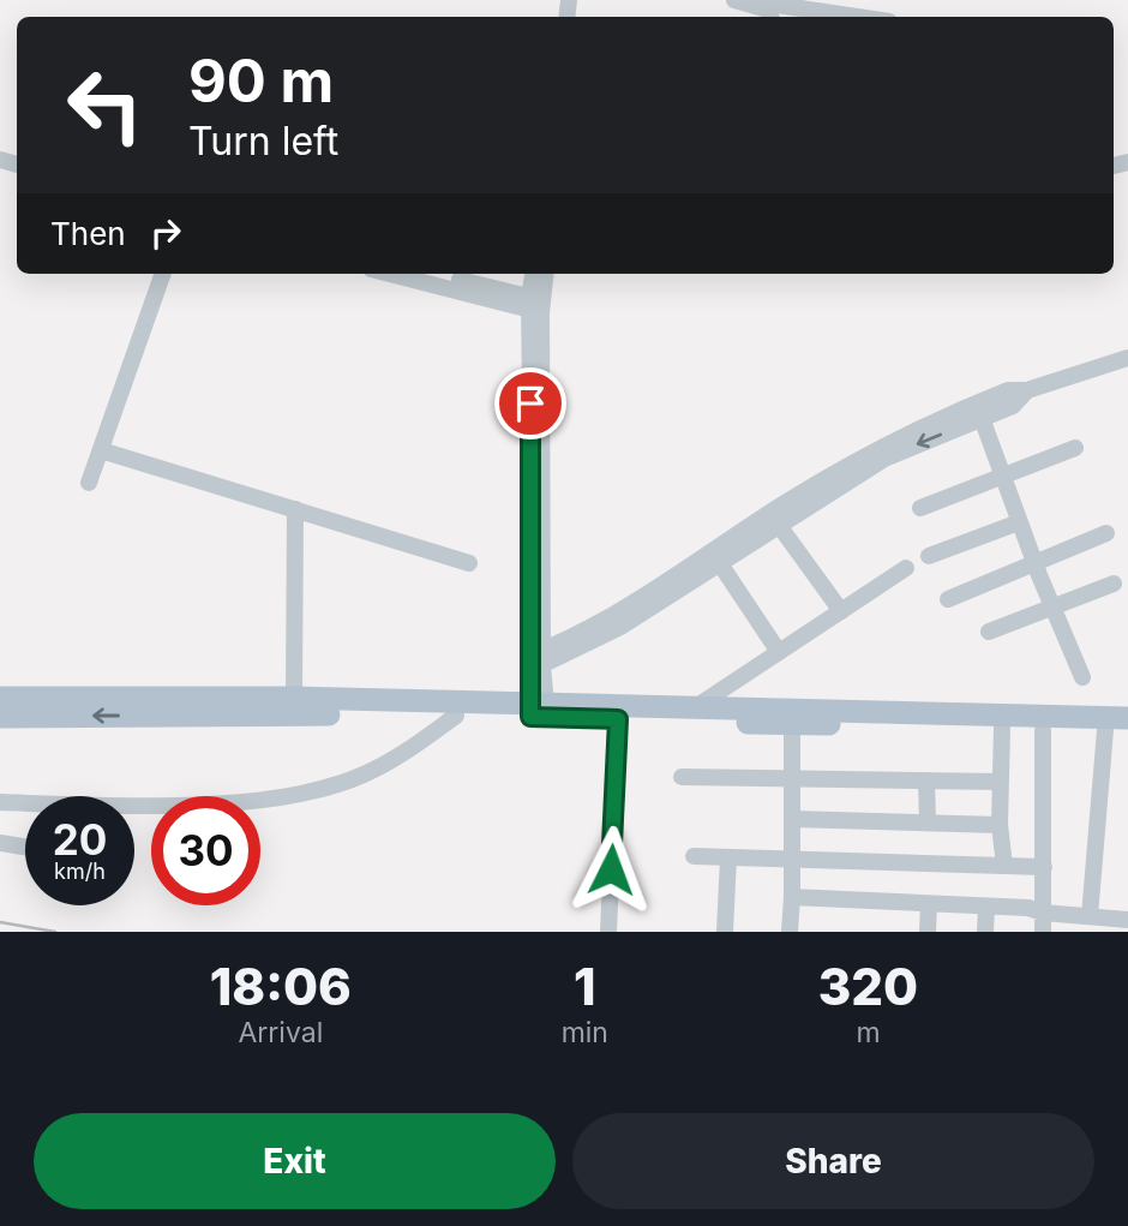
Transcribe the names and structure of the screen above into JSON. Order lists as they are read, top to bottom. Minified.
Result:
{"page":{"turn":["90 m","Turn left"],"then":"Then","speed":"20 km/h","limit":"30","eta":["18:06","Arrival","1","min","320","m"],"buttons":["Exit","Share"]}}
